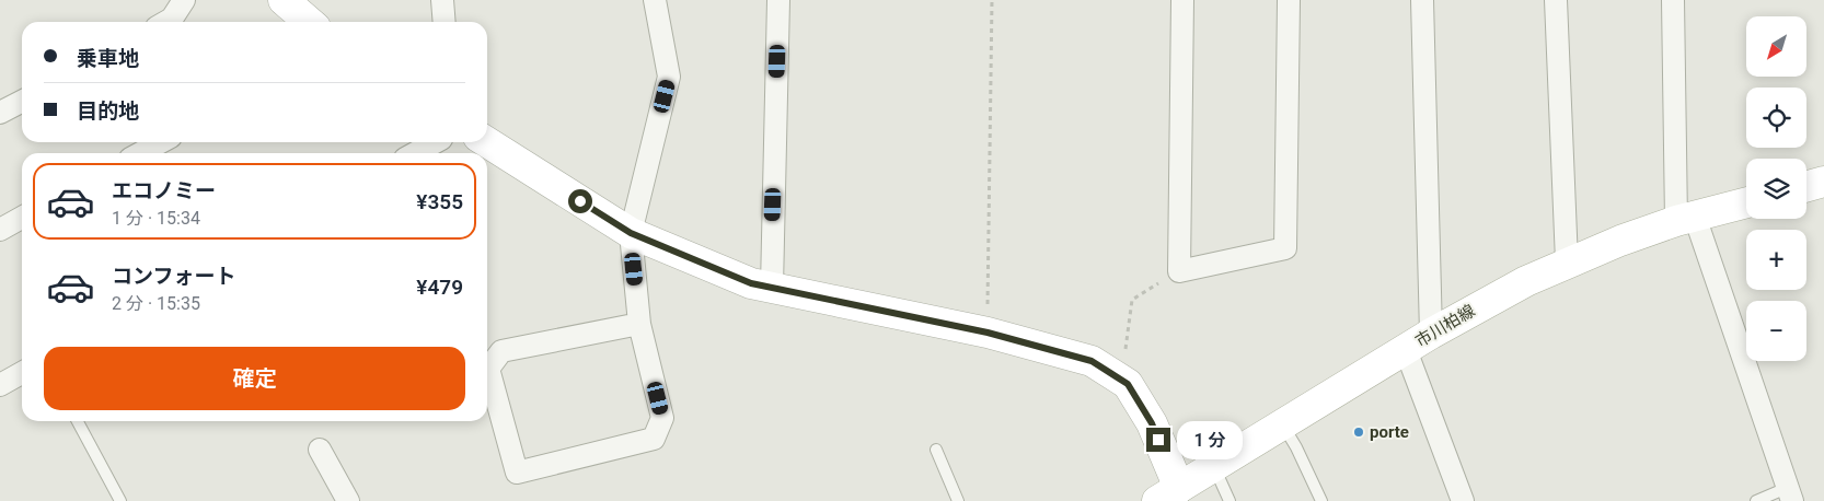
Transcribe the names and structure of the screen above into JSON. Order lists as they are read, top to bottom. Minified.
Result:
{"streets":{"street":["市川柏線"]},"places":["porte"],"north":"bottom left","page":{"map_buttons":["+","−"],"banner":["乗車地","目的地"],"list":[{"name":"エコノミー","note":"1 分 · 15:34","value":"¥355"},{"name":"コンフォート","note":"2 分 · 15:35","value":"¥479"}],"buttons":"確定","bubble":"1 分"}}
